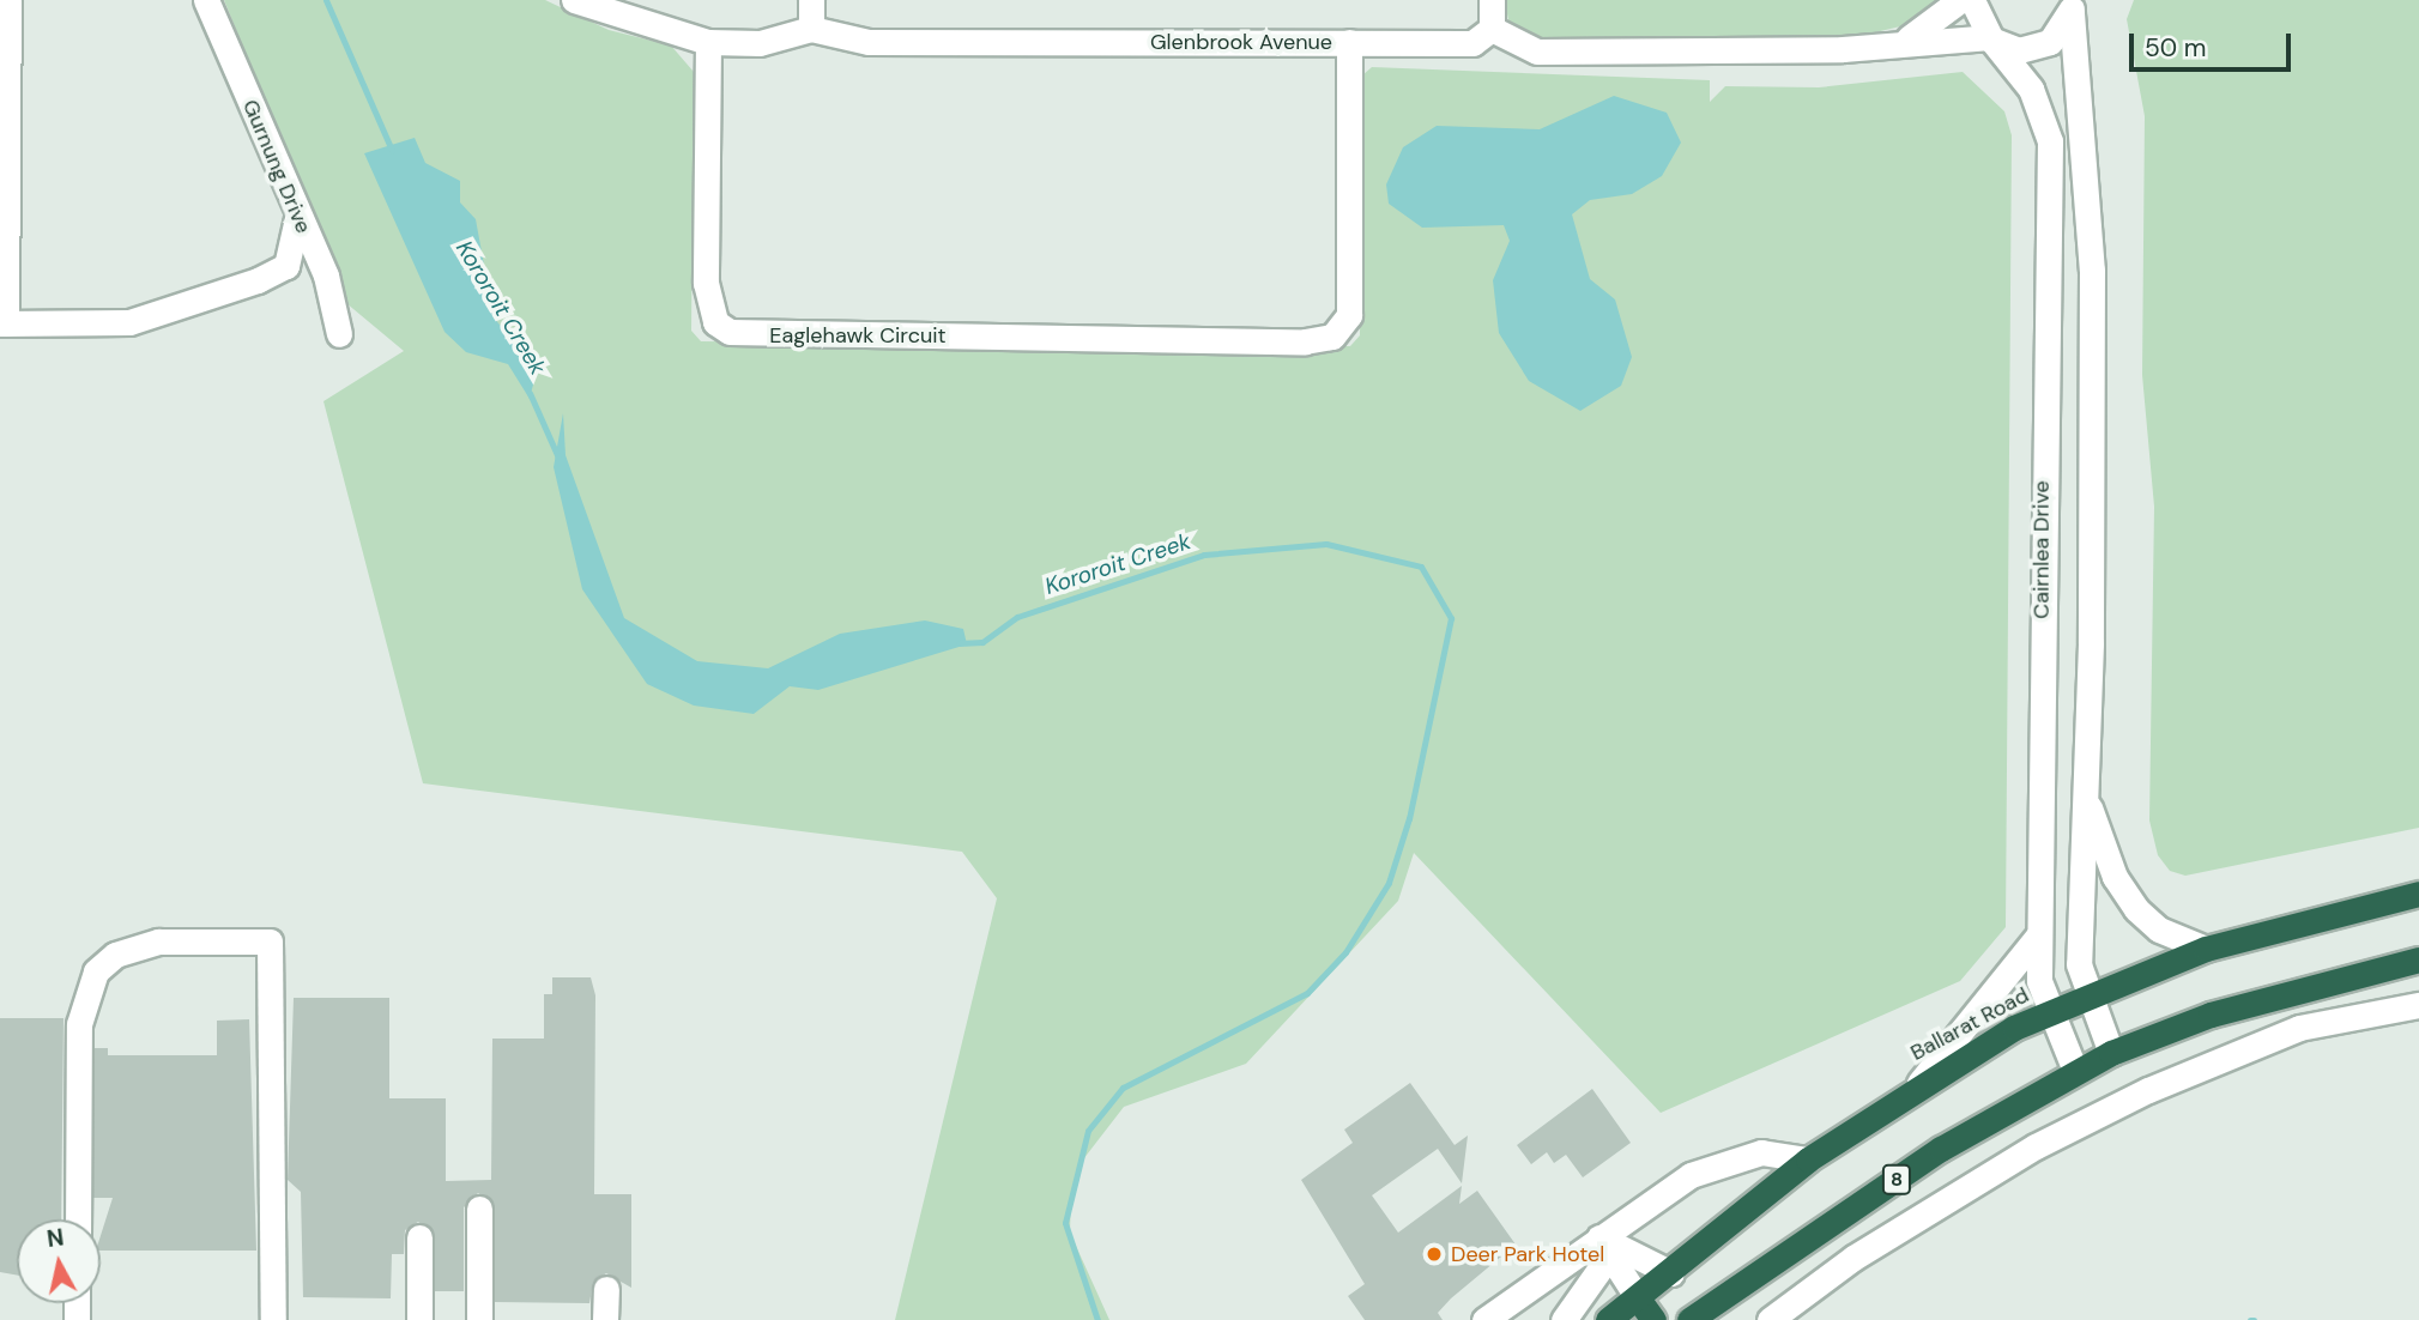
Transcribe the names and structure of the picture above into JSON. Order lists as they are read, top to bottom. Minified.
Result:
{"streets":{"highway":["Ballarat Road","8"],"street":["Glenbrook Avenue","Gurnung Drive","Eaglehawk Circuit","Cairnlea Drive"]},"crossings":[["Glenbrook Avenue","Eaglehawk Circuit"],["Cairnlea Drive","Ballarat Road"],["Cairnlea Drive","8"]],"water":["Kororoit Creek"],"places":["Deer Park Hotel"],"scale_bar":"50 m","north":"top"}
